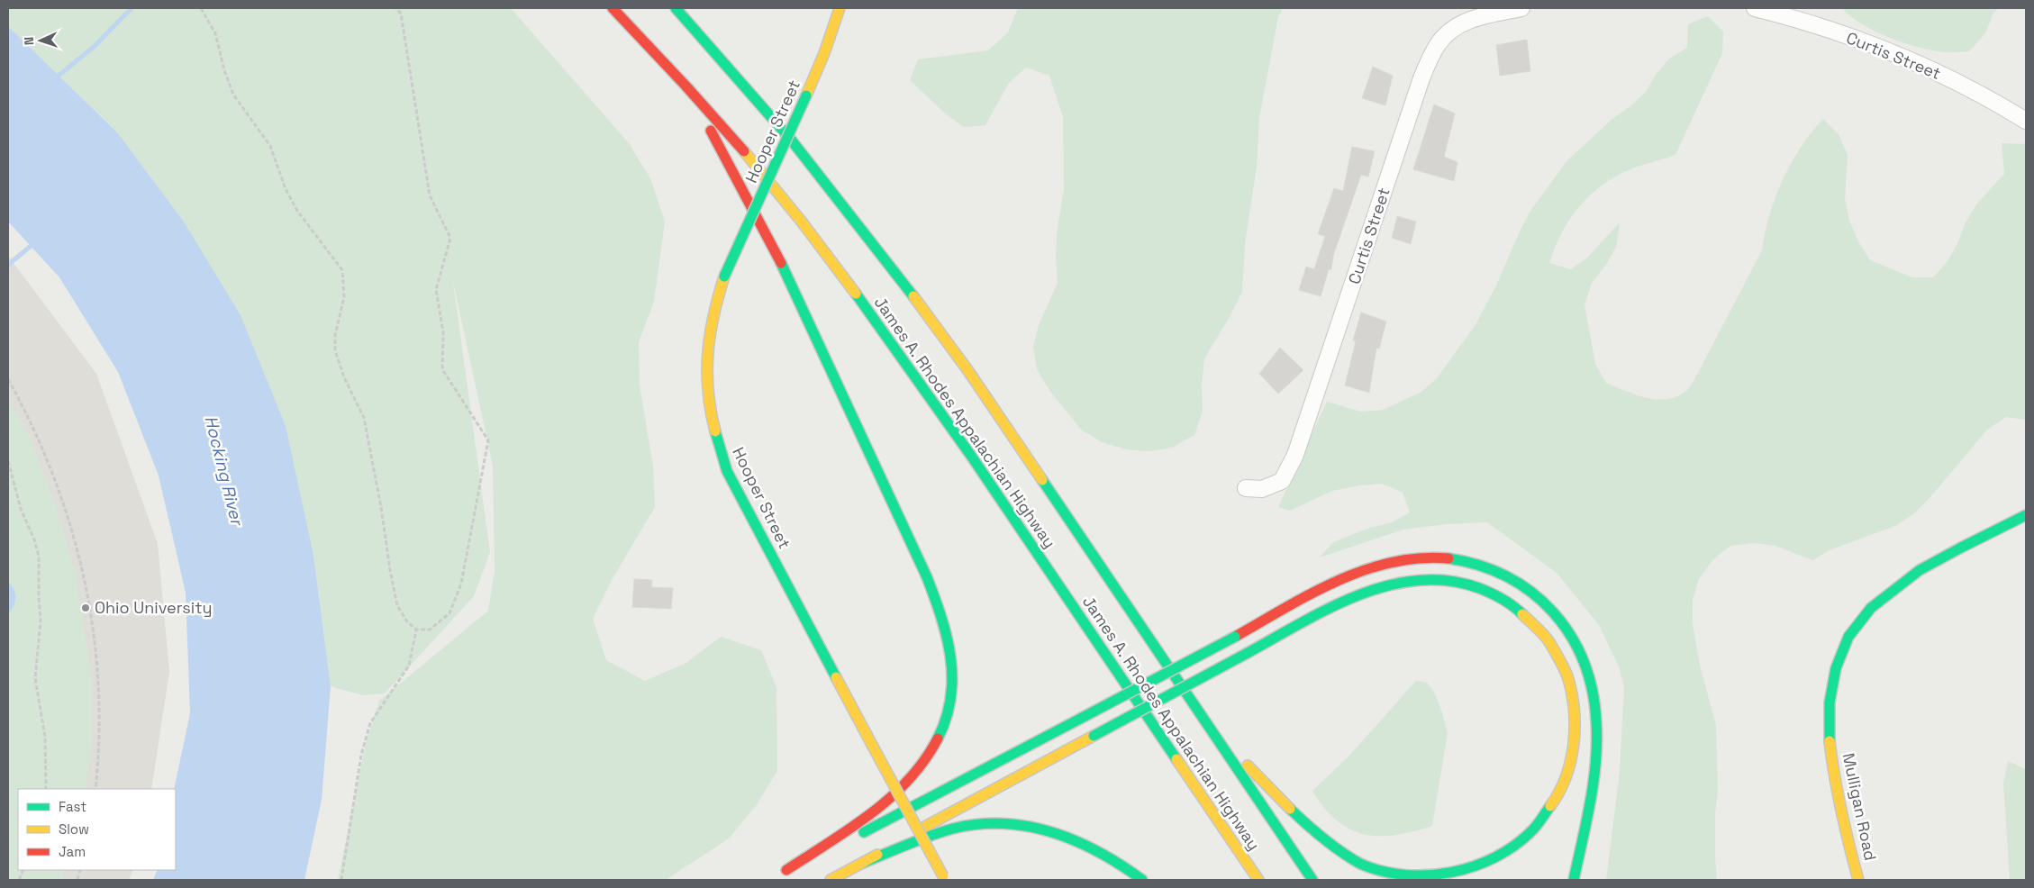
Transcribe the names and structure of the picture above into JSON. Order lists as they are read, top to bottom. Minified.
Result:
{"streets":{"main road":["Hooper Street","James A. Rhodes Appalachian Highway","Mulligan Road"],"street":["Curtis Street"]},"water":["Hocking River"],"places":["Ohio University"],"legend":["Fast","Slow","Jam"],"north":"left"}
